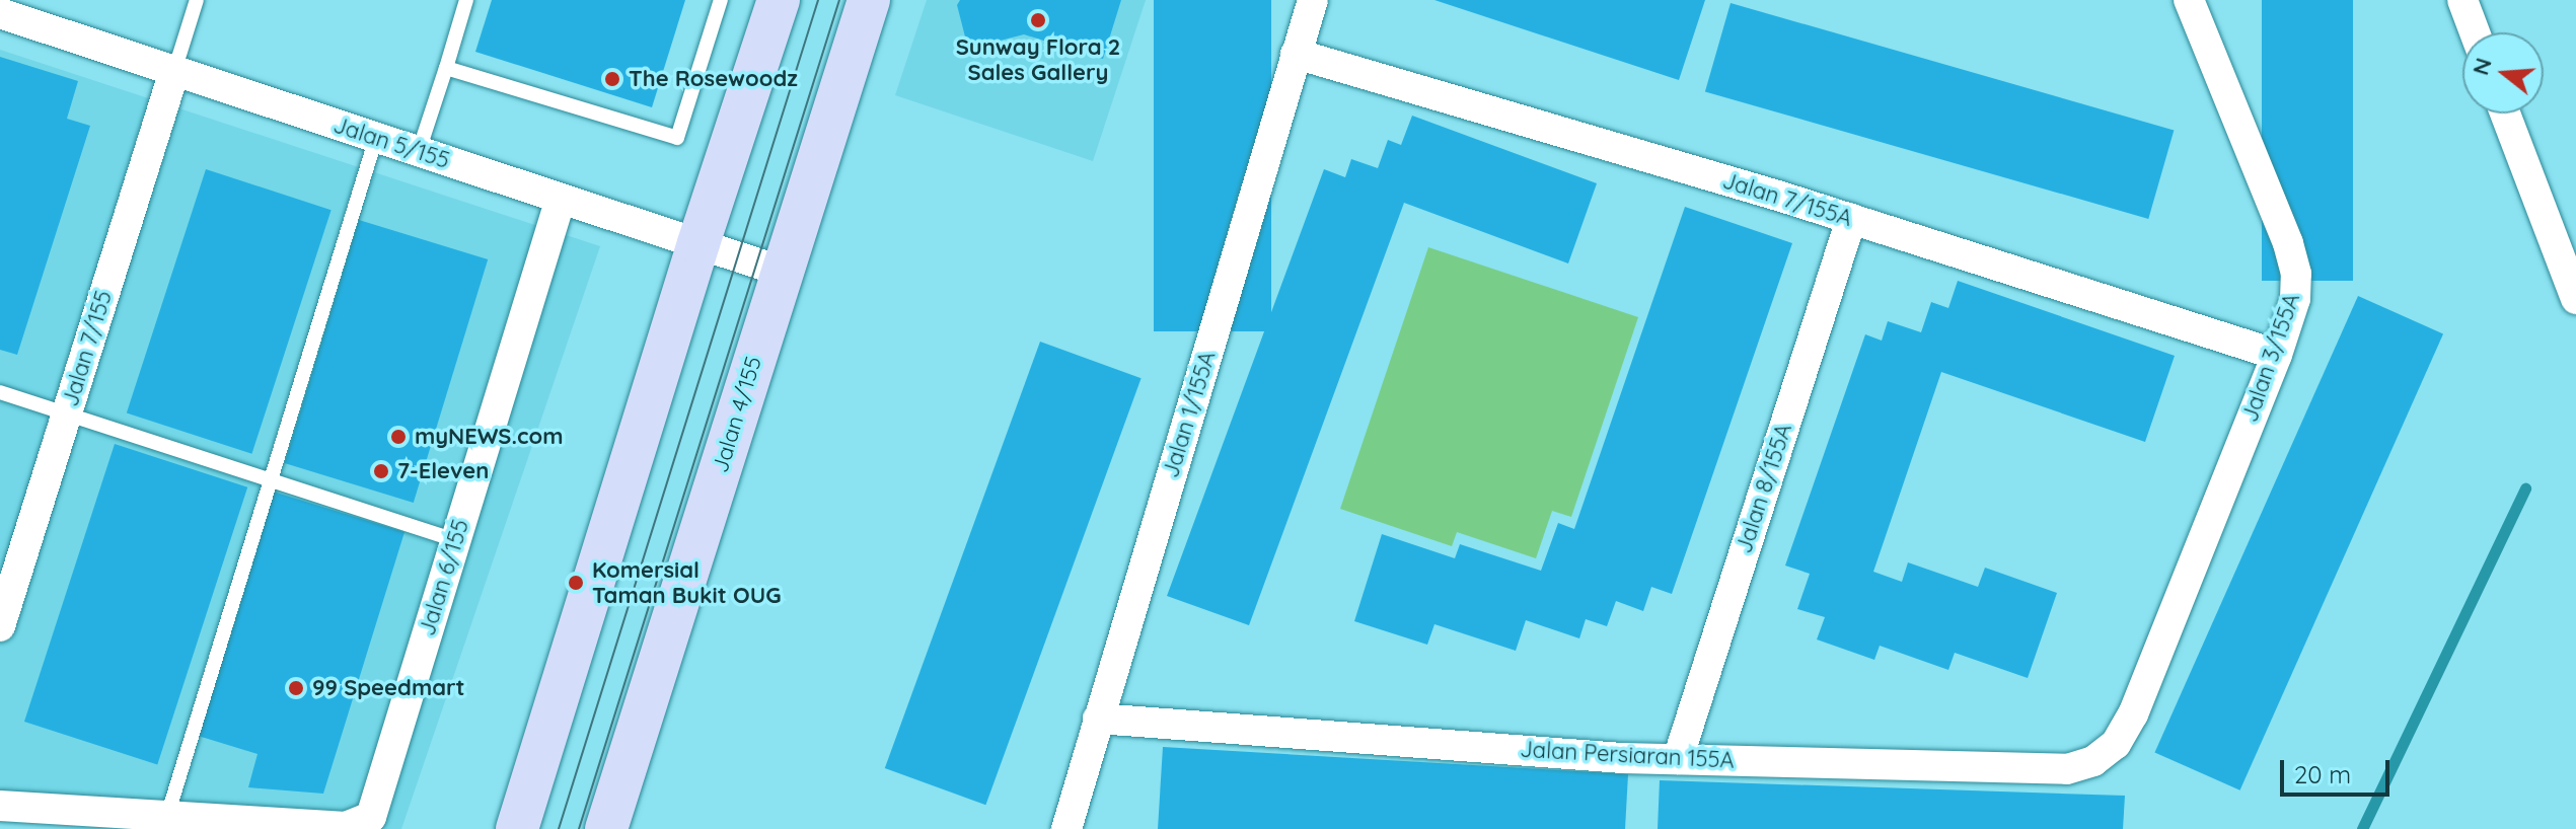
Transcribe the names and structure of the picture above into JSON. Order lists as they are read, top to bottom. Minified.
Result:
{"streets":{"street":["Jalan 5/155","Jalan 7/155A","Jalan 7/155","Jalan 3/155A","Jalan 4/155","Jalan 1/155A","Jalan 8/155A","Jalan 6/155","Jalan Persiaran 155A"]},"crossings":[["Jalan 5/155","Jalan 7/155"],["Jalan 5/155","Jalan 4/155"],["Jalan 5/155","Jalan 6/155"],["Jalan 7/155A","Jalan 3/155A"],["Jalan 7/155A","Jalan 1/155A"],["Jalan 7/155A","Jalan 8/155A"],["Jalan 3/155A","Jalan Persiaran 155A"],["Jalan 1/155A","Jalan Persiaran 155A"],["Jalan 8/155A","Jalan Persiaran 155A"]],"places":["Sunway Flora 2 Sales Gallery","The Rosewoodz","myNEWS.com","7-Eleven","Komersial Taman Bukit OUG","99 Speedmart"],"scale_bar":"20 m","north":"left"}
